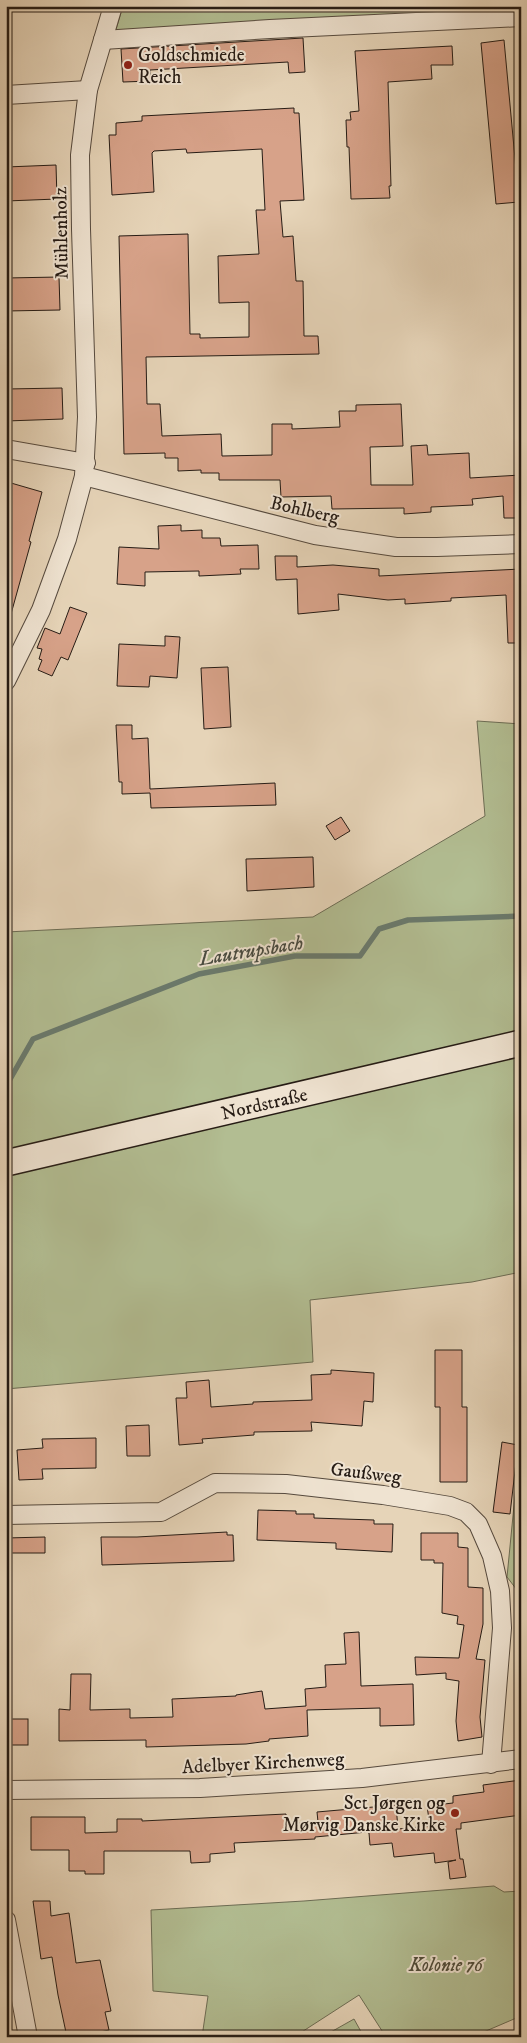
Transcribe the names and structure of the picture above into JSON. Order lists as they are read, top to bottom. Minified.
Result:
{"streets":{"main road":["Nordstraße"],"street":["Mühlenholz","Bohlberg","Gaußweg","Adelbyer Kirchenweg"]},"crossings":[["Mühlenholz","Bohlberg"],["Gaußweg","Adelbyer Kirchenweg"]],"water":["Lautrupsbach"],"parks":["Kolonie 76"],"places":["Goldschmiede Reich","Sct Jørgen og Mørvig Danske Kirke"]}
